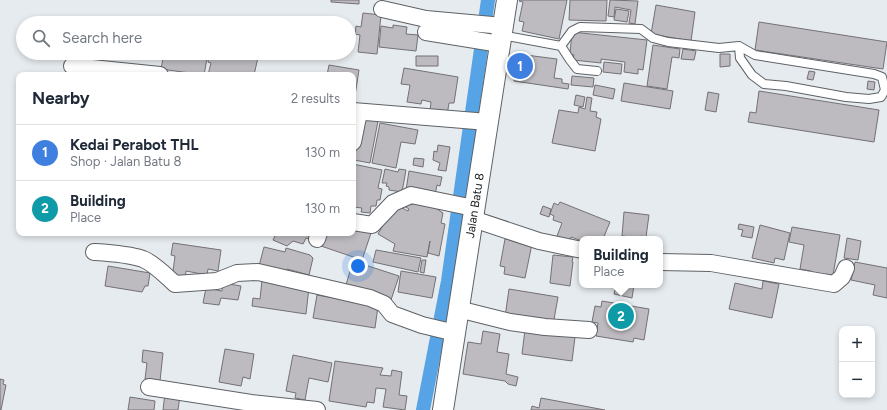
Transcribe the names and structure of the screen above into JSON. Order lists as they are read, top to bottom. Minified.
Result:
{"streets":{"street":["Jalan Batu 8"]},"page":{"search":"Search here","pins":["1","2"],"heading":["Nearby","2 results"],"list":[{"mark":"1","name":"Kedai Perabot THL","note":"Shop · Jalan Batu 8","value":"130 m"},{"mark":"2","name":"Building","note":"Place","value":"130 m"}],"popup":["Building","Place"],"map_buttons":["+","−"]}}
